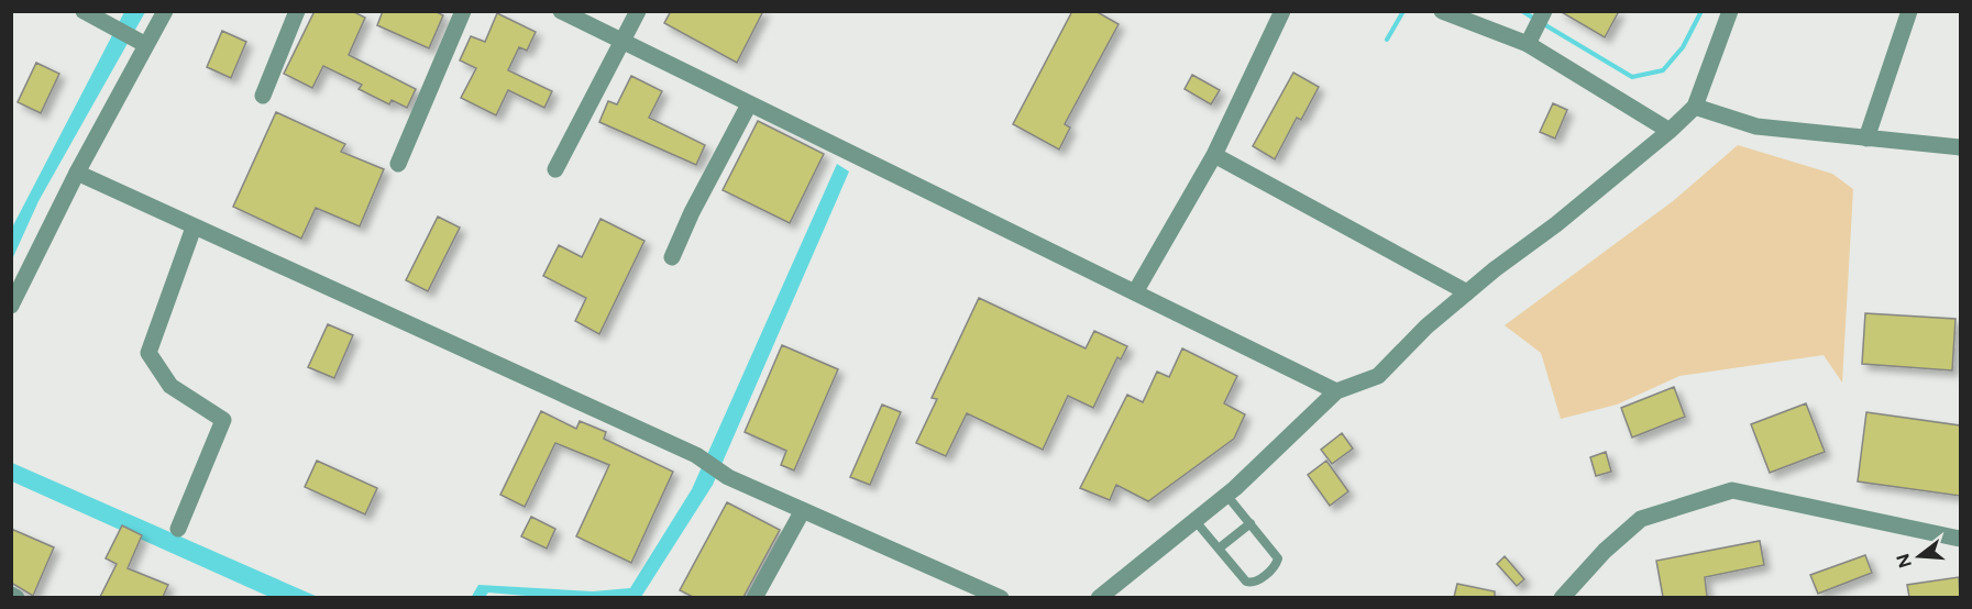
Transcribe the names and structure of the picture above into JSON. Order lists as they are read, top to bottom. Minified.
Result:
{"north":"left"}
